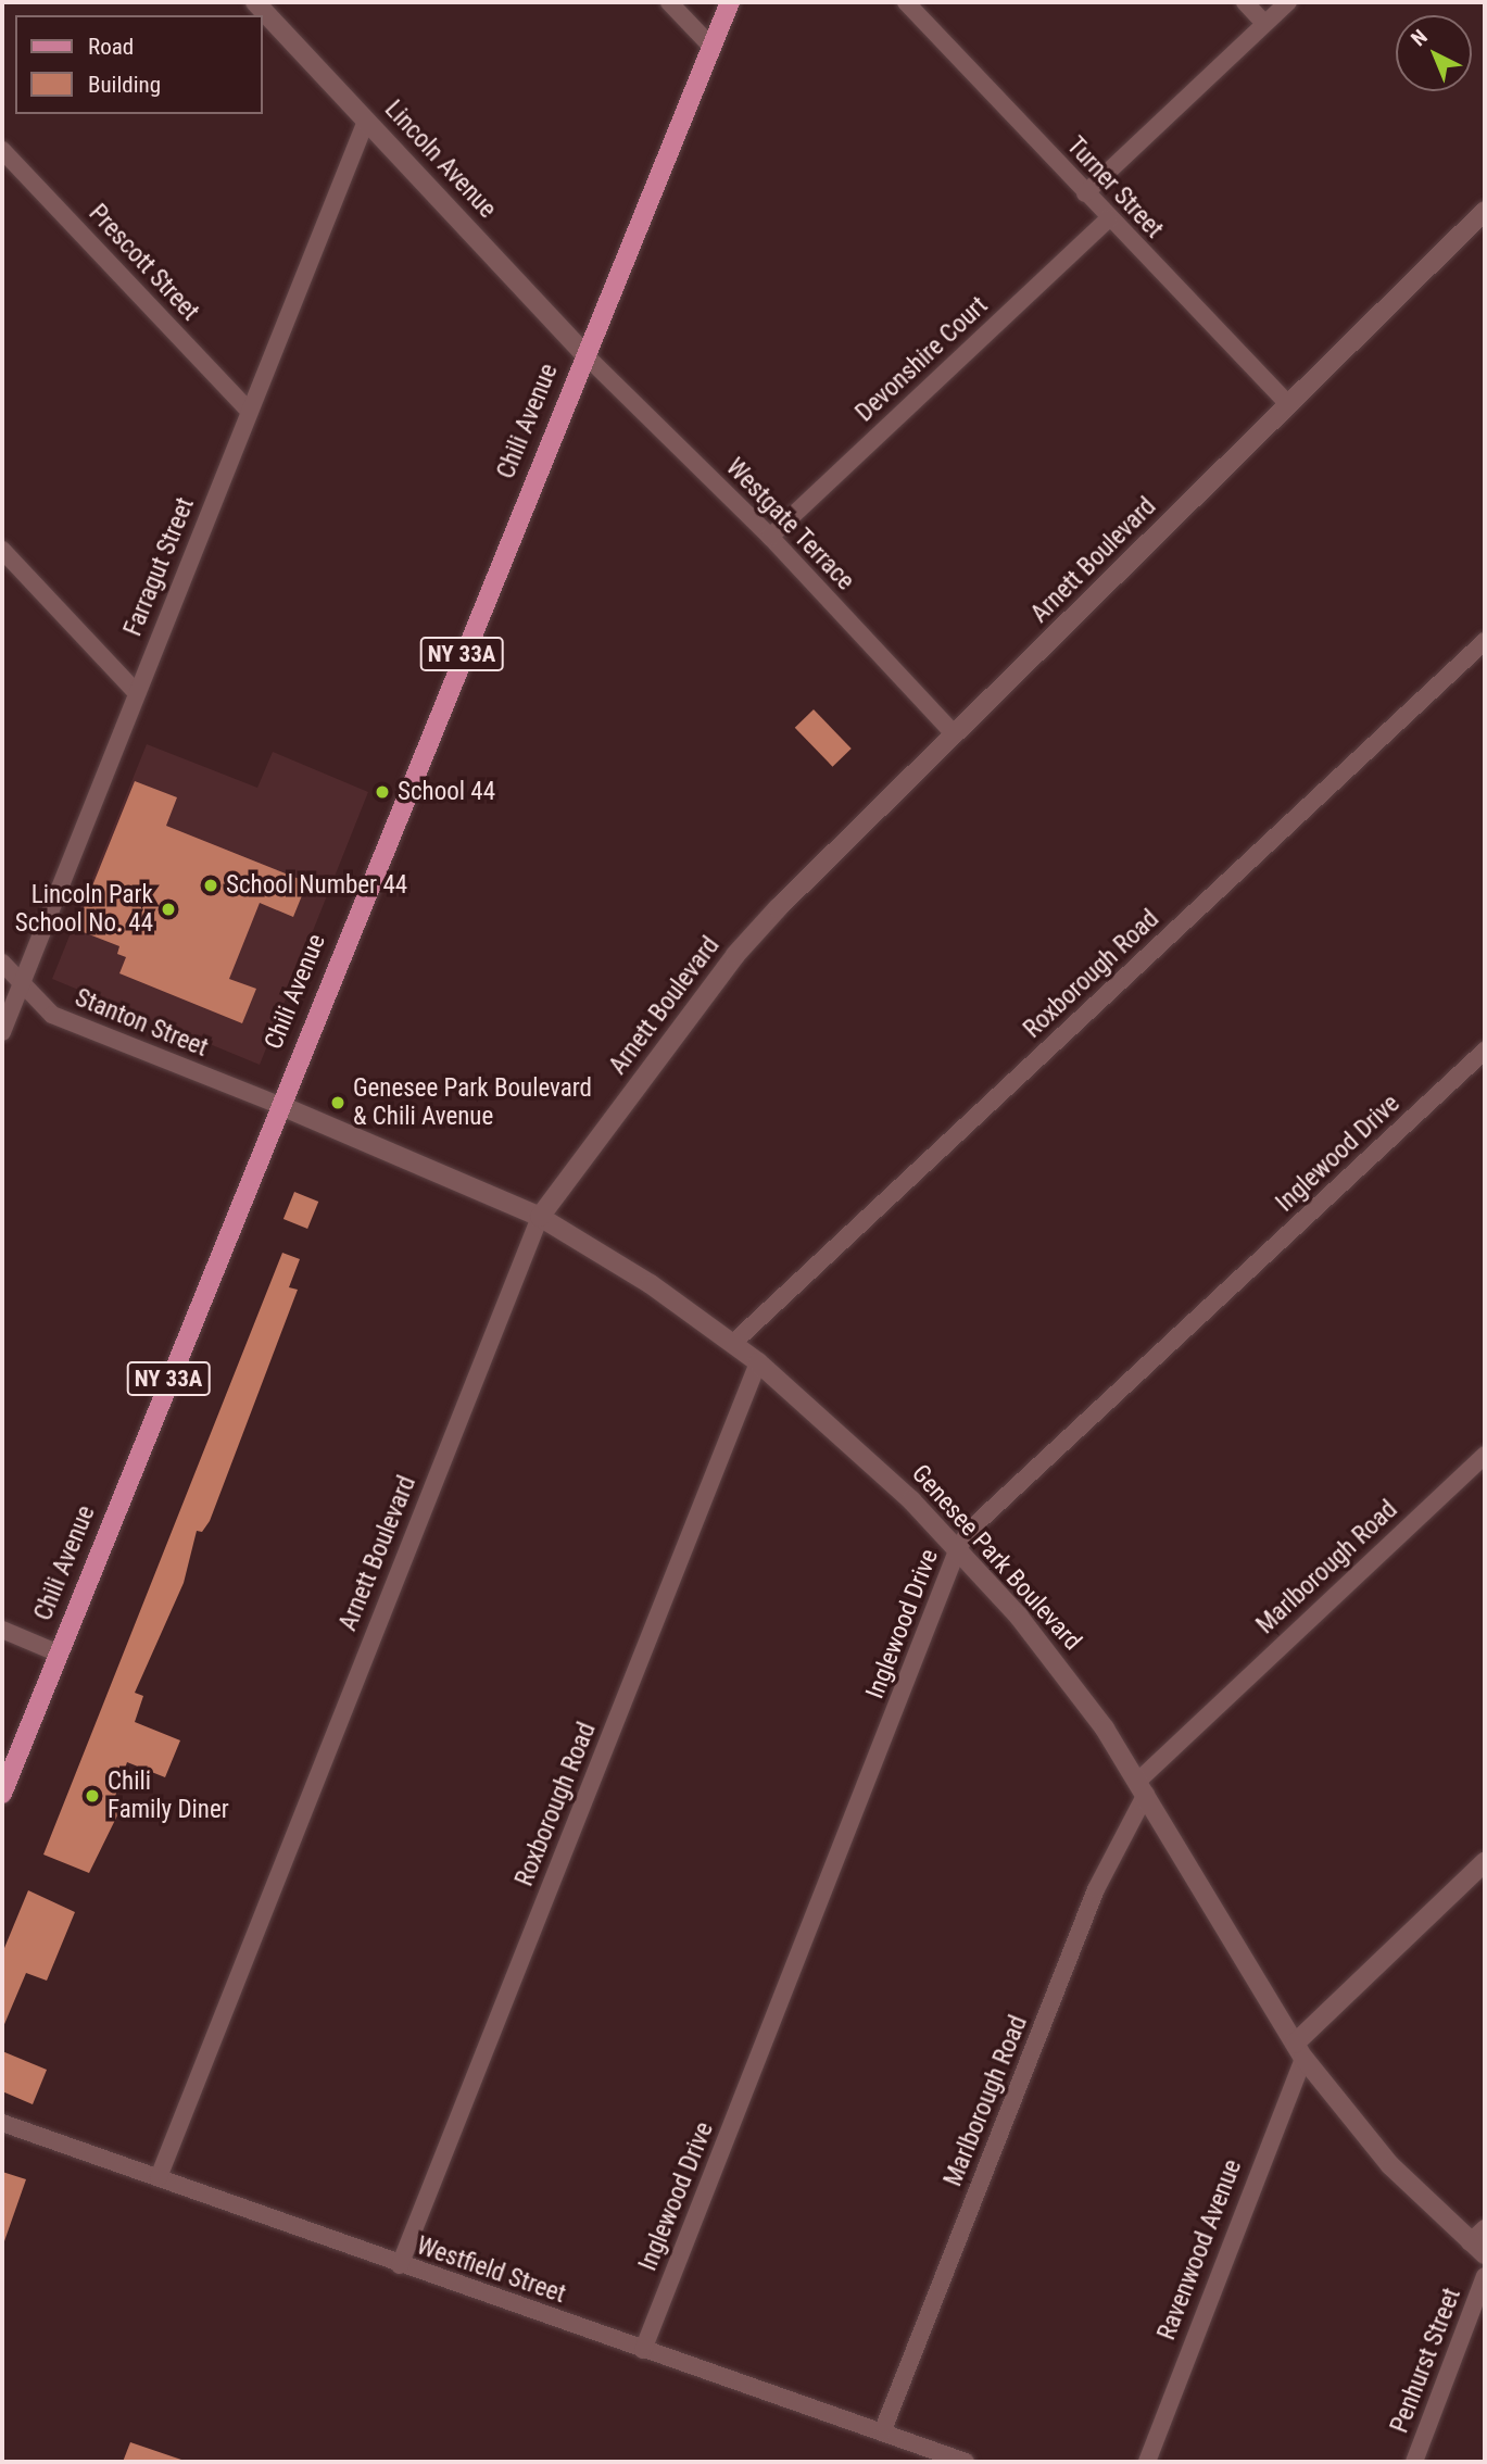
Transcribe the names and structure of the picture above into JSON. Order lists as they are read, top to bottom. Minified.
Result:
{"streets":{"main road":["Chili Avenue","NY 33A"],"street":["Lincoln Avenue","Turner Street","Prescott Street","Devonshire Court","Westgate Terrace","Arnett Boulevard","Farragut Street","Roxborough Road","Stanton Street","Inglewood Drive","Genesee Park Boulevard","Marlborough Road","Ravenwood Avenue","Westfield Street","Penhurst Street"]},"crossings":[["Lincoln Avenue","Chili Avenue"],["Lincoln Avenue","Westgate Terrace"],["Lincoln Avenue","Farragut Street"],["Turner Street","Devonshire Court"],["Turner Street","Arnett Boulevard"],["Prescott Street","Farragut Street"],["Devonshire Court","Westgate Terrace"],["Chili Avenue","Westgate Terrace"],["Chili Avenue","Stanton Street"],["Chili Avenue","Genesee Park Boulevard"],["Westgate Terrace","Arnett Boulevard"],["Arnett Boulevard","Genesee Park Boulevard"],["Arnett Boulevard","Westfield Street"],["Farragut Street","Stanton Street"],["Roxborough Road","Genesee Park Boulevard"],["Roxborough Road","Westfield Street"],["Stanton Street","Genesee Park Boulevard"],["Inglewood Drive","Genesee Park Boulevard"],["Inglewood Drive","Westfield Street"],["Genesee Park Boulevard","Marlborough Road"],["Genesee Park Boulevard","Ravenwood Avenue"],["Marlborough Road","Westfield Street"]],"places":["School 44","School Number 44","Lincoln Park School No. 44","Genesee Park Boulevard & Chili Avenue","Chili Family Diner"],"legend":["Road","Building"],"north":"top left"}
